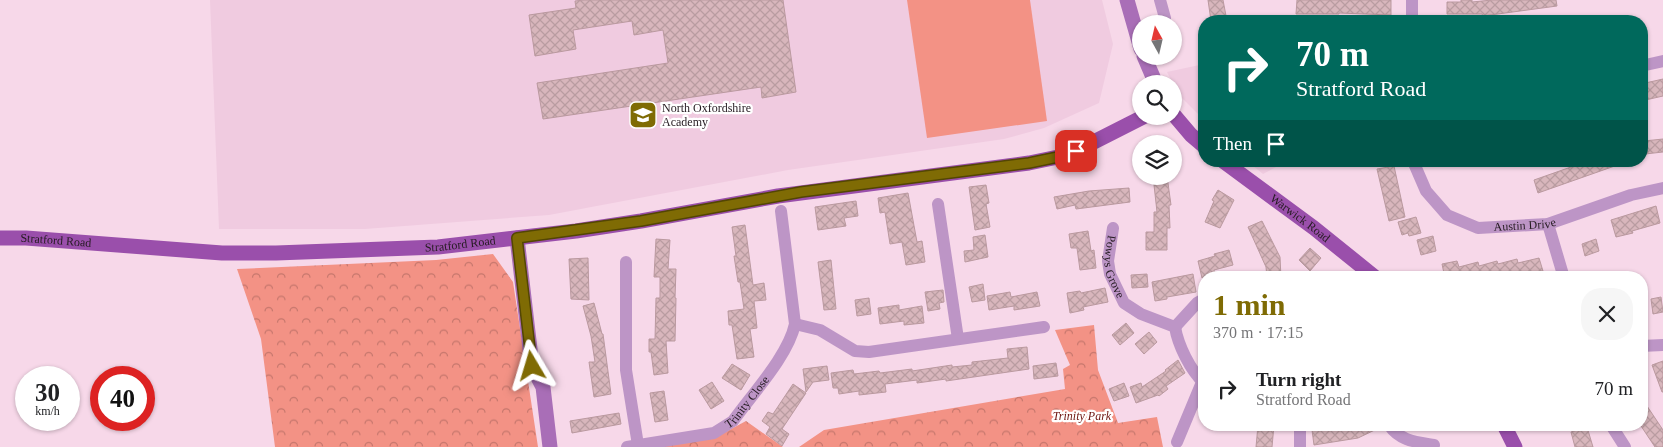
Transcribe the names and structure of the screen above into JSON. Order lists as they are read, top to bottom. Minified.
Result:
{"streets":{"main road":["Warwick Road","Stratford Road"],"street":["Austin Drive","Powys Grove","Trinity Close"]},"parks":["Trinity Park"],"places":{"school or university":["North Oxfordshire Academy"]},"north":"top","page":{"turn":["70 m","Stratford Road"],"then":"Then","heading":["1 min","370 m · 17:15"],"list":[{"name":"Turn right","note":"Stratford Road","value":"70 m"}],"speed":"30 km/h","limit":"40"}}
